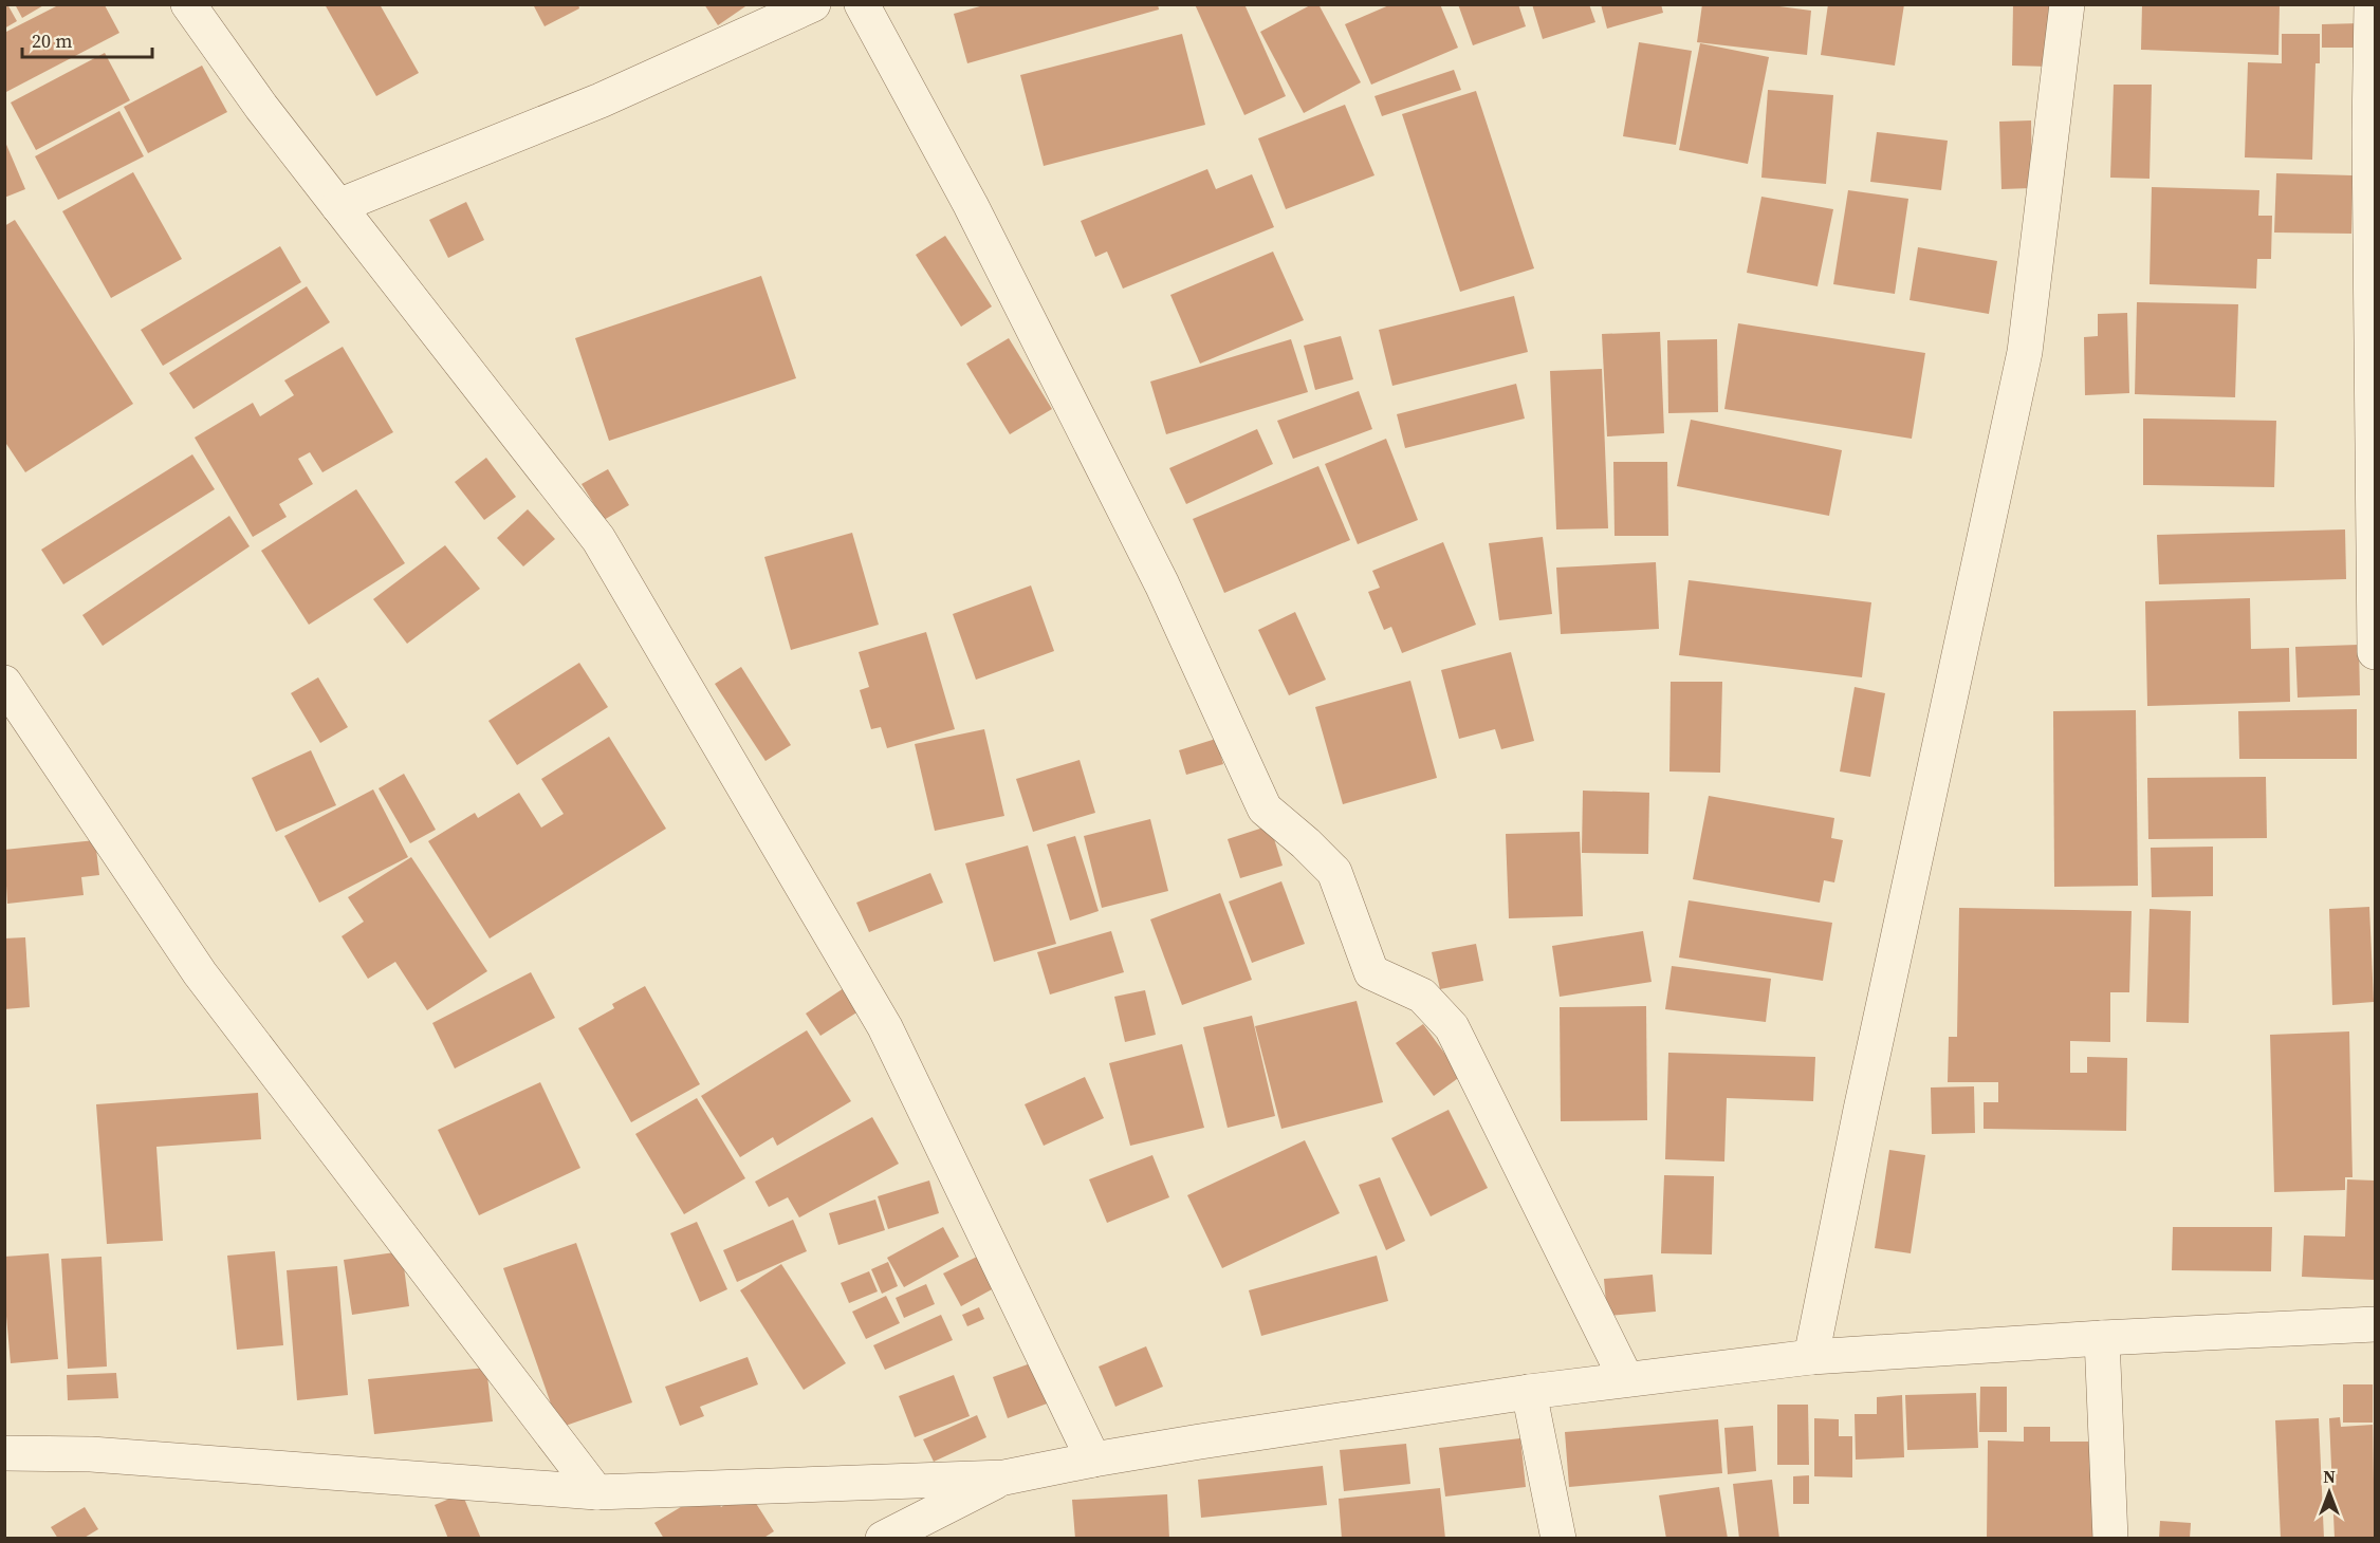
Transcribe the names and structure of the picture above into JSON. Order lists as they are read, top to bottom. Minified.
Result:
{"scale_bar":"20 m","north":"top"}
